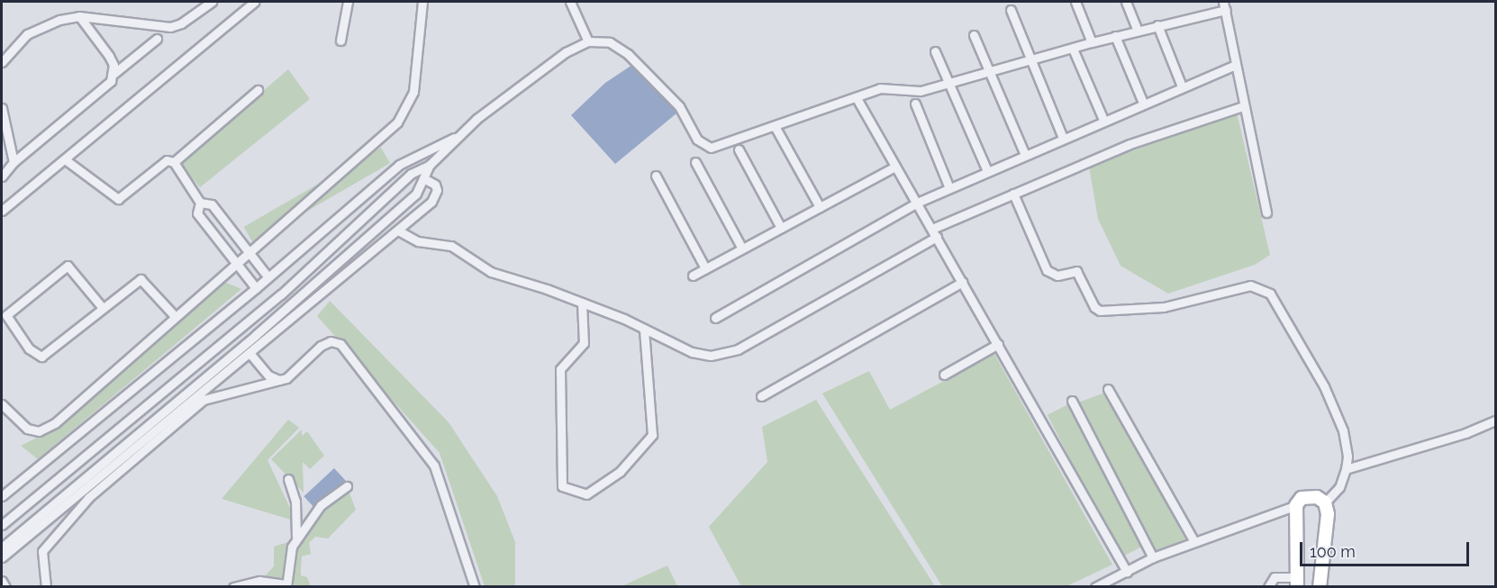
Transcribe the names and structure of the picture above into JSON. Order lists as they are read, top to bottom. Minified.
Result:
{"scale_bar":"100 m"}
